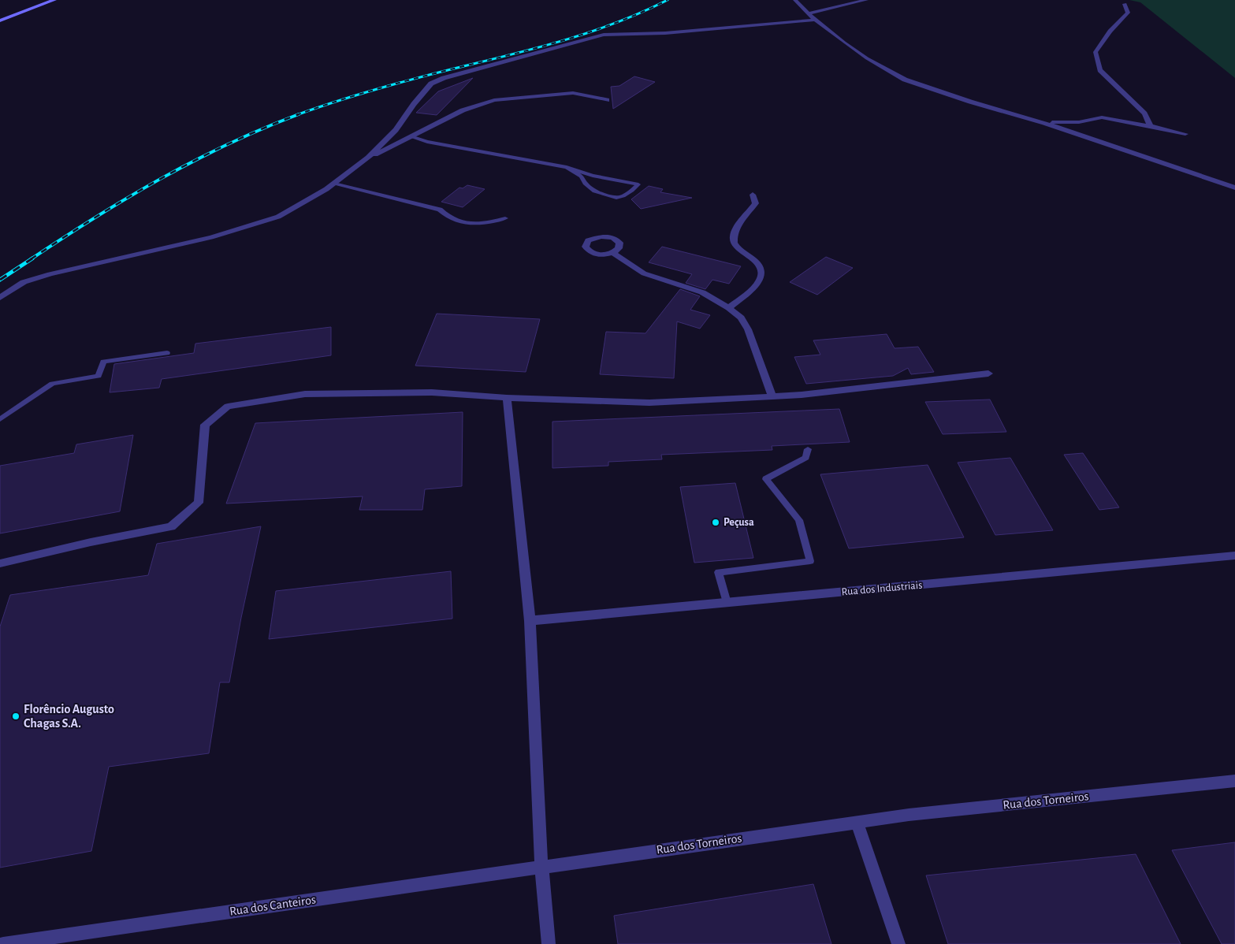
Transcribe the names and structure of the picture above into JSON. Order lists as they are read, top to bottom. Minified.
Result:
{"streets":{"street":["Rua dos Industriais","Rua dos Torneiros","Rua dos Canteiros"]},"crossings":[["Rua dos Torneiros","Rua dos Canteiros"]],"places":["Peçusa","Florêncio Augusto Chagas S.A."]}
